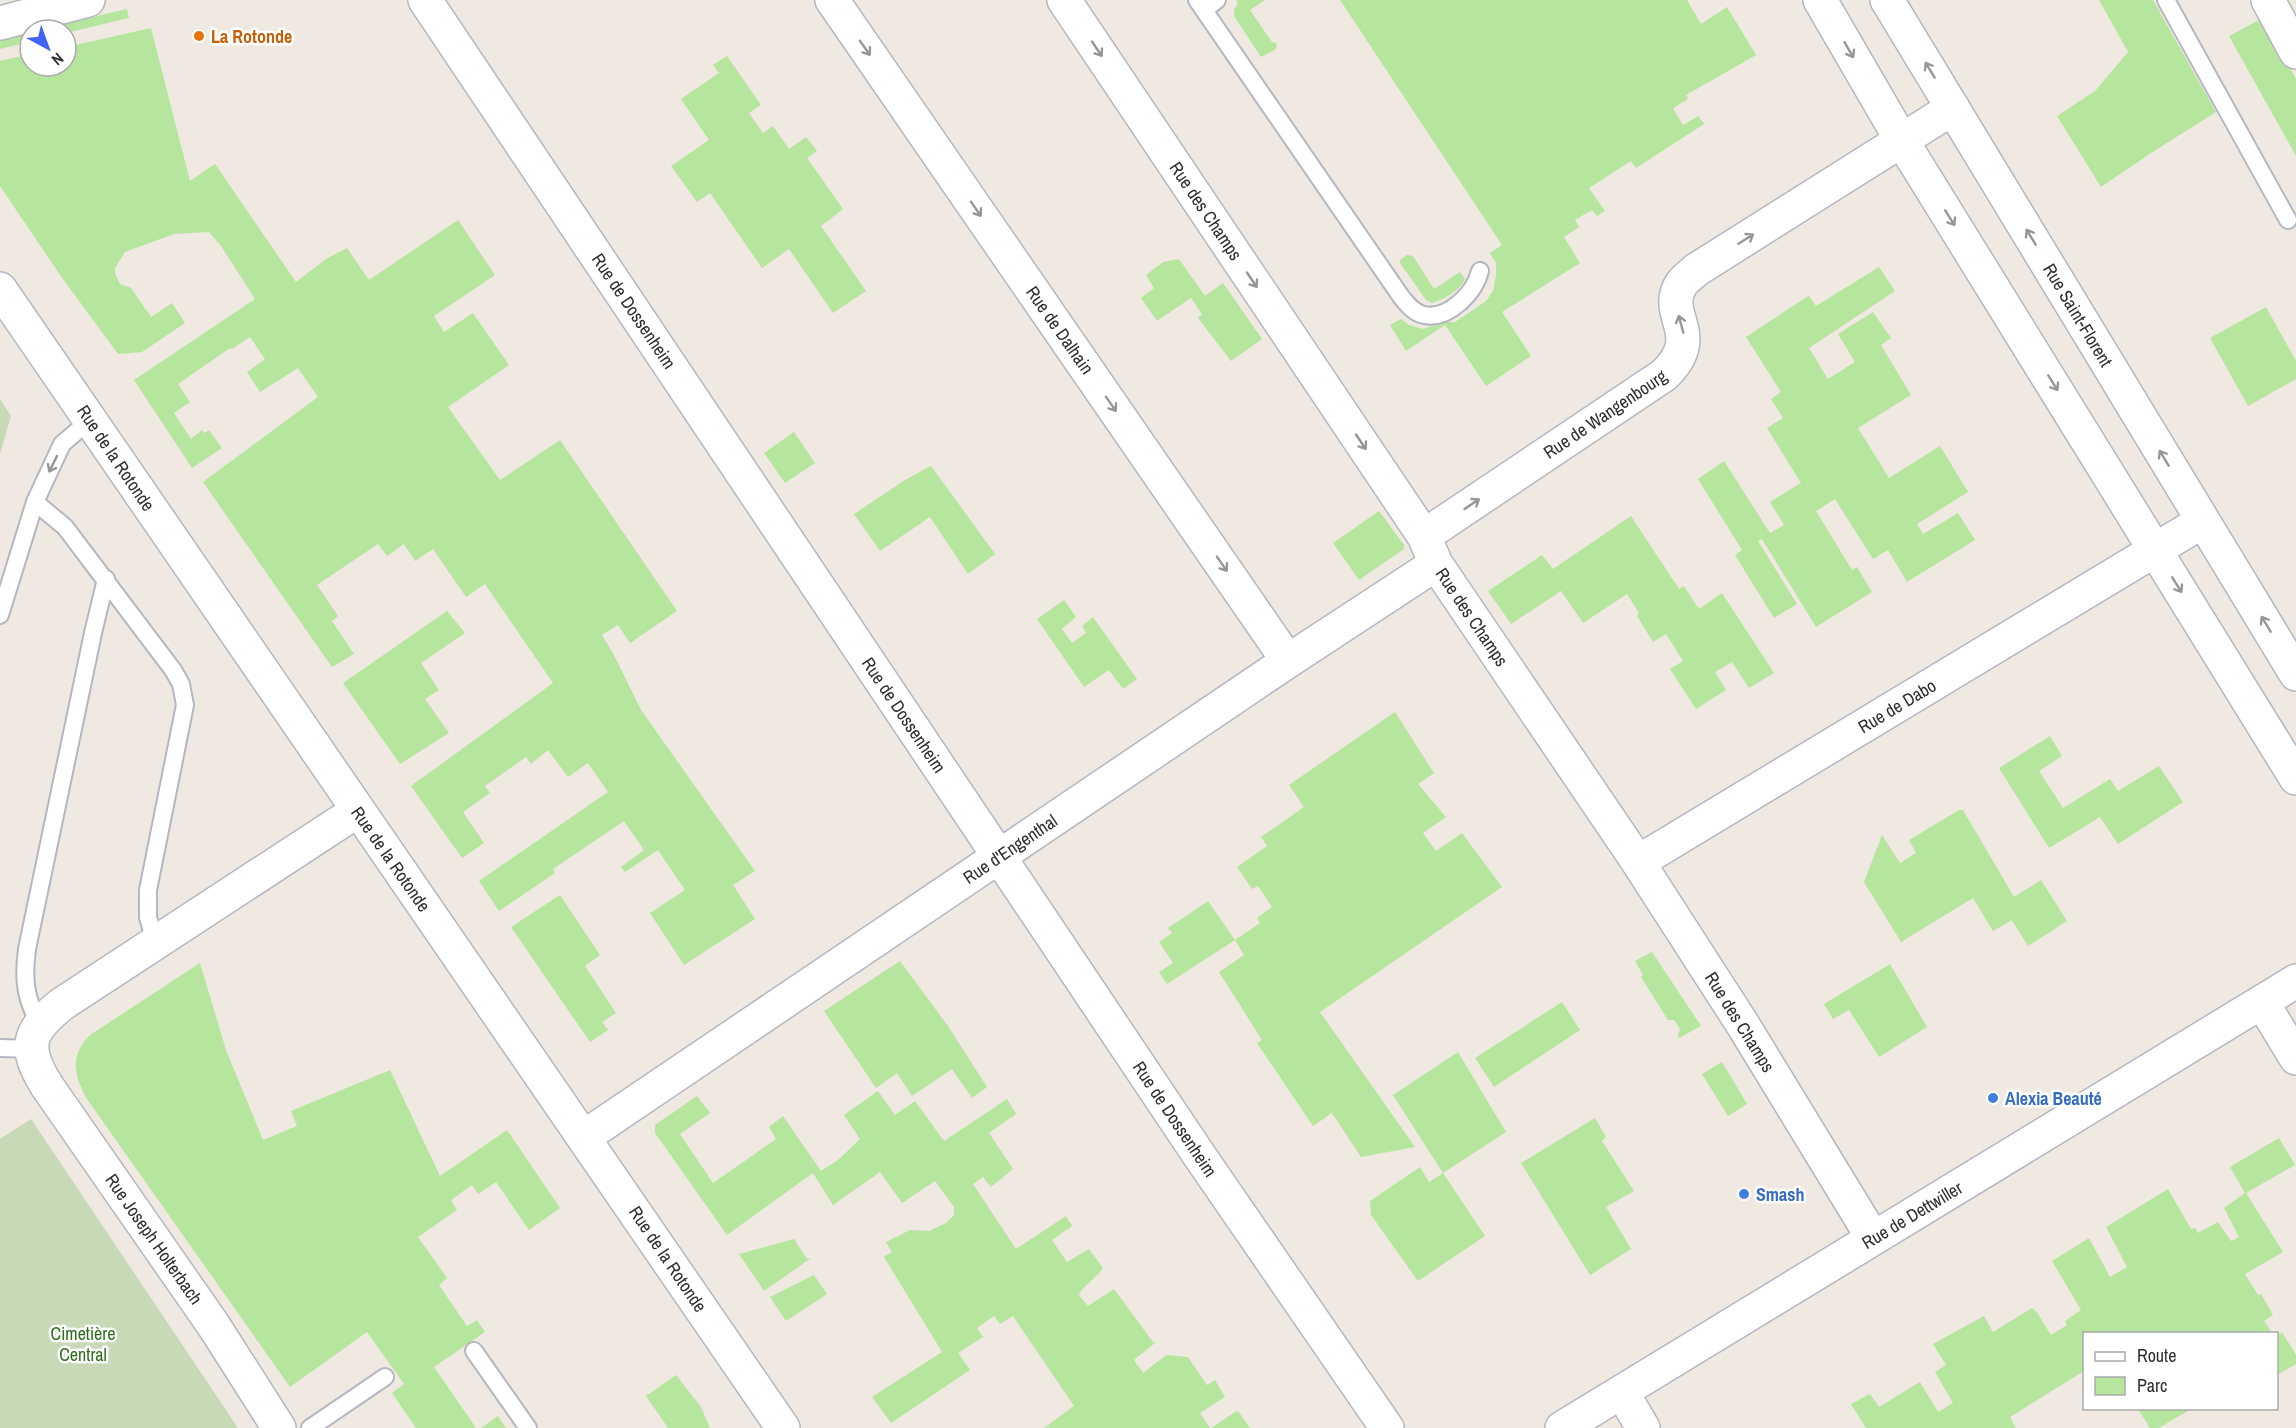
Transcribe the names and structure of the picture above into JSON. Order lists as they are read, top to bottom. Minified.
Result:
{"streets":{"street":["Rue des Champs","Rue de Dossenheim","Rue Saint-Florent","Rue de Dalhain","Rue de Wangenbourg","Rue de la Rotonde","Rue de Dabo","Rue d'Engenthal","Rue de Dettwiller","Rue Joseph Holterbach"]},"crossings":[["Rue des Champs","Rue de Wangenbourg"],["Rue des Champs","Rue de Dabo"],["Rue des Champs","Rue d'Engenthal"],["Rue des Champs","Rue de Dettwiller"],["Rue de Dossenheim","Rue d'Engenthal"],["Rue de Dalhain","Rue d'Engenthal"],["Rue de Wangenbourg","Rue d'Engenthal"],["Rue de la Rotonde","Rue d'Engenthal"]],"one_way":["Rue des Champs","Rue de Dalhain","Rue de Wangenbourg"],"parks":["Cimetière Central"],"places":["La Rotonde","Alexia Beauté","Smash"],"legend":["Route","Parc"],"north":"bottom right"}
